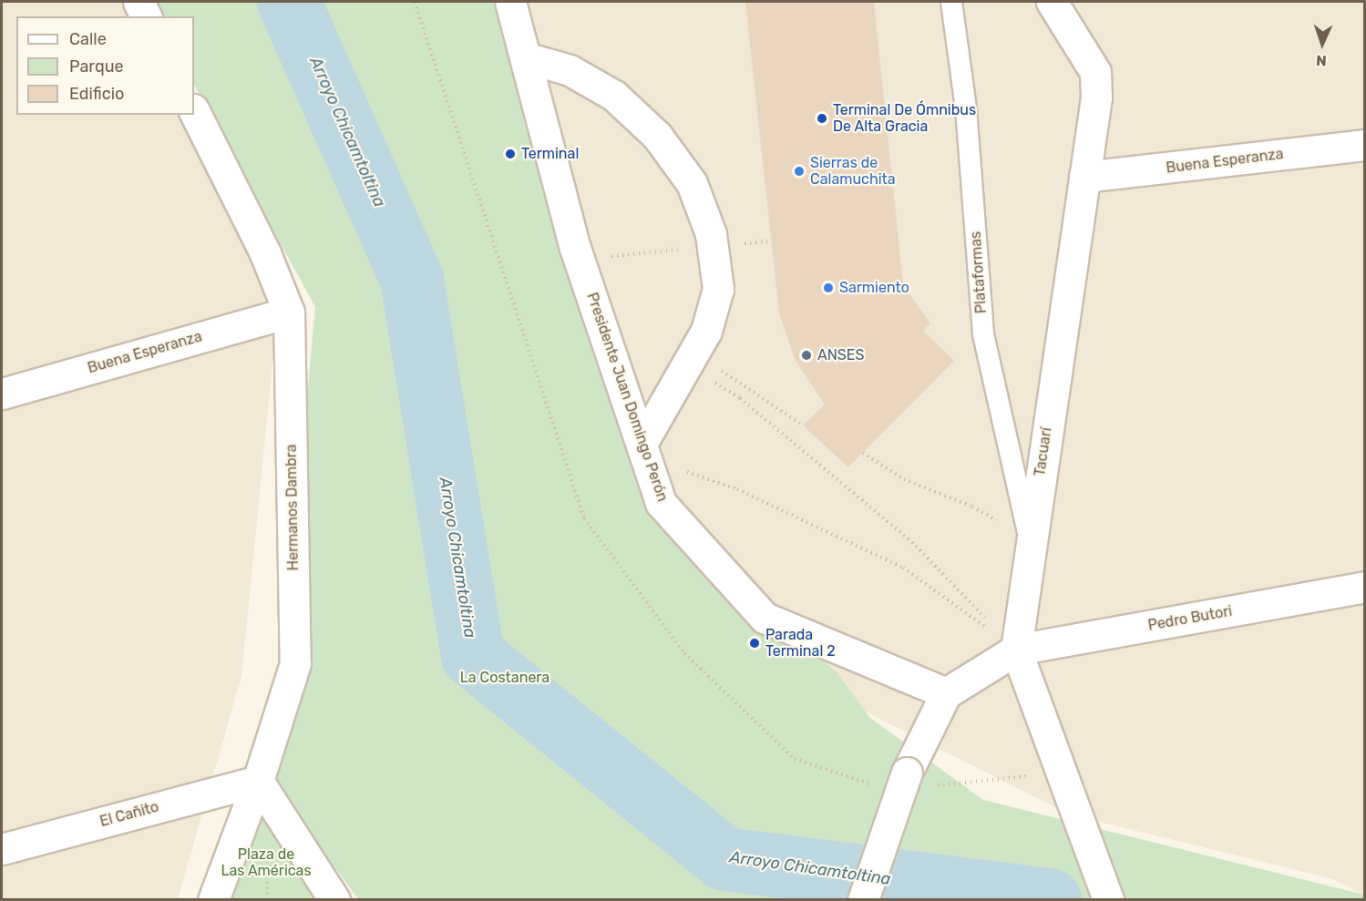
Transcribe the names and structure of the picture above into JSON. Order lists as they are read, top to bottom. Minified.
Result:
{"streets":{"street":["Buena Esperanza","Presidente Juan Domingo Perón","Tacuarí","Hermanos Dambra","Pedro Butori","El Cañito"],"lane":["Plataformas"]},"crossings":[["Buena Esperanza","Tacuarí"],["Buena Esperanza","Hermanos Dambra"],["Plataformas","Tacuarí"],["Tacuarí","Pedro Butori"],["Hermanos Dambra","El Cañito"]],"water":["Arroyo Chicamtoltina"],"parks":["La Costanera","Plaza de Las Américas"],"places":["Terminal De Ómnibus De Alta Gracia","Terminal","Sierras de Calamuchita","Sarmiento","ANSES","Parada Terminal 2"],"legend":["Calle","Parque","Edificio"],"north":"bottom"}
